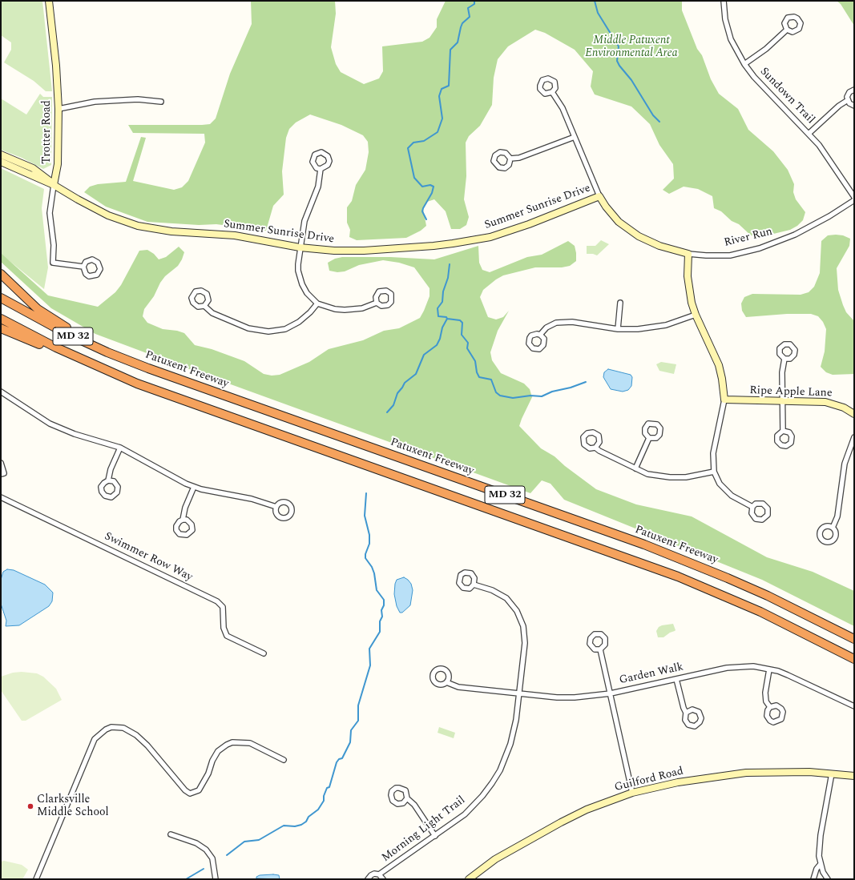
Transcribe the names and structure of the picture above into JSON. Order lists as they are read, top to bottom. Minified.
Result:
{"streets":{"highway":["MD 32","Patuxent Freeway"],"street":["Sundown Trail","Trotter Road","Summer Sunrise Drive","River Run","Ripe Apple Lane","Swimmer Row Way","Garden Walk","Guilford Road","Morning Light Trail"]},"crossings":[["Trotter Road","Summer Sunrise Drive"],["Summer Sunrise Drive","River Run"],["Garden Walk","Morning Light Trail"]],"parks":["Middle Patuxent Environmental Area"],"places":["Clarksville Middle School"]}
